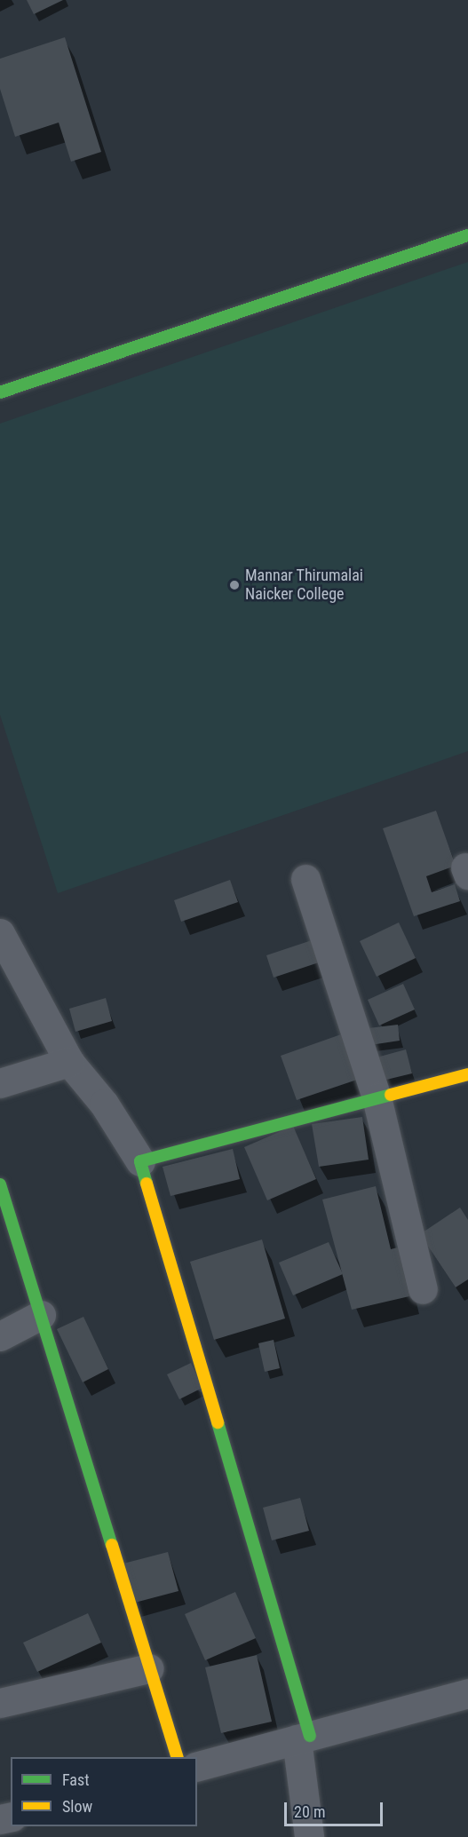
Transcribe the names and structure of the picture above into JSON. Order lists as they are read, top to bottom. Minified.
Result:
{"places":["Mannar Thirumalai Naicker College"],"legend":["Fast","Slow"],"scale_bar":"20 m"}
